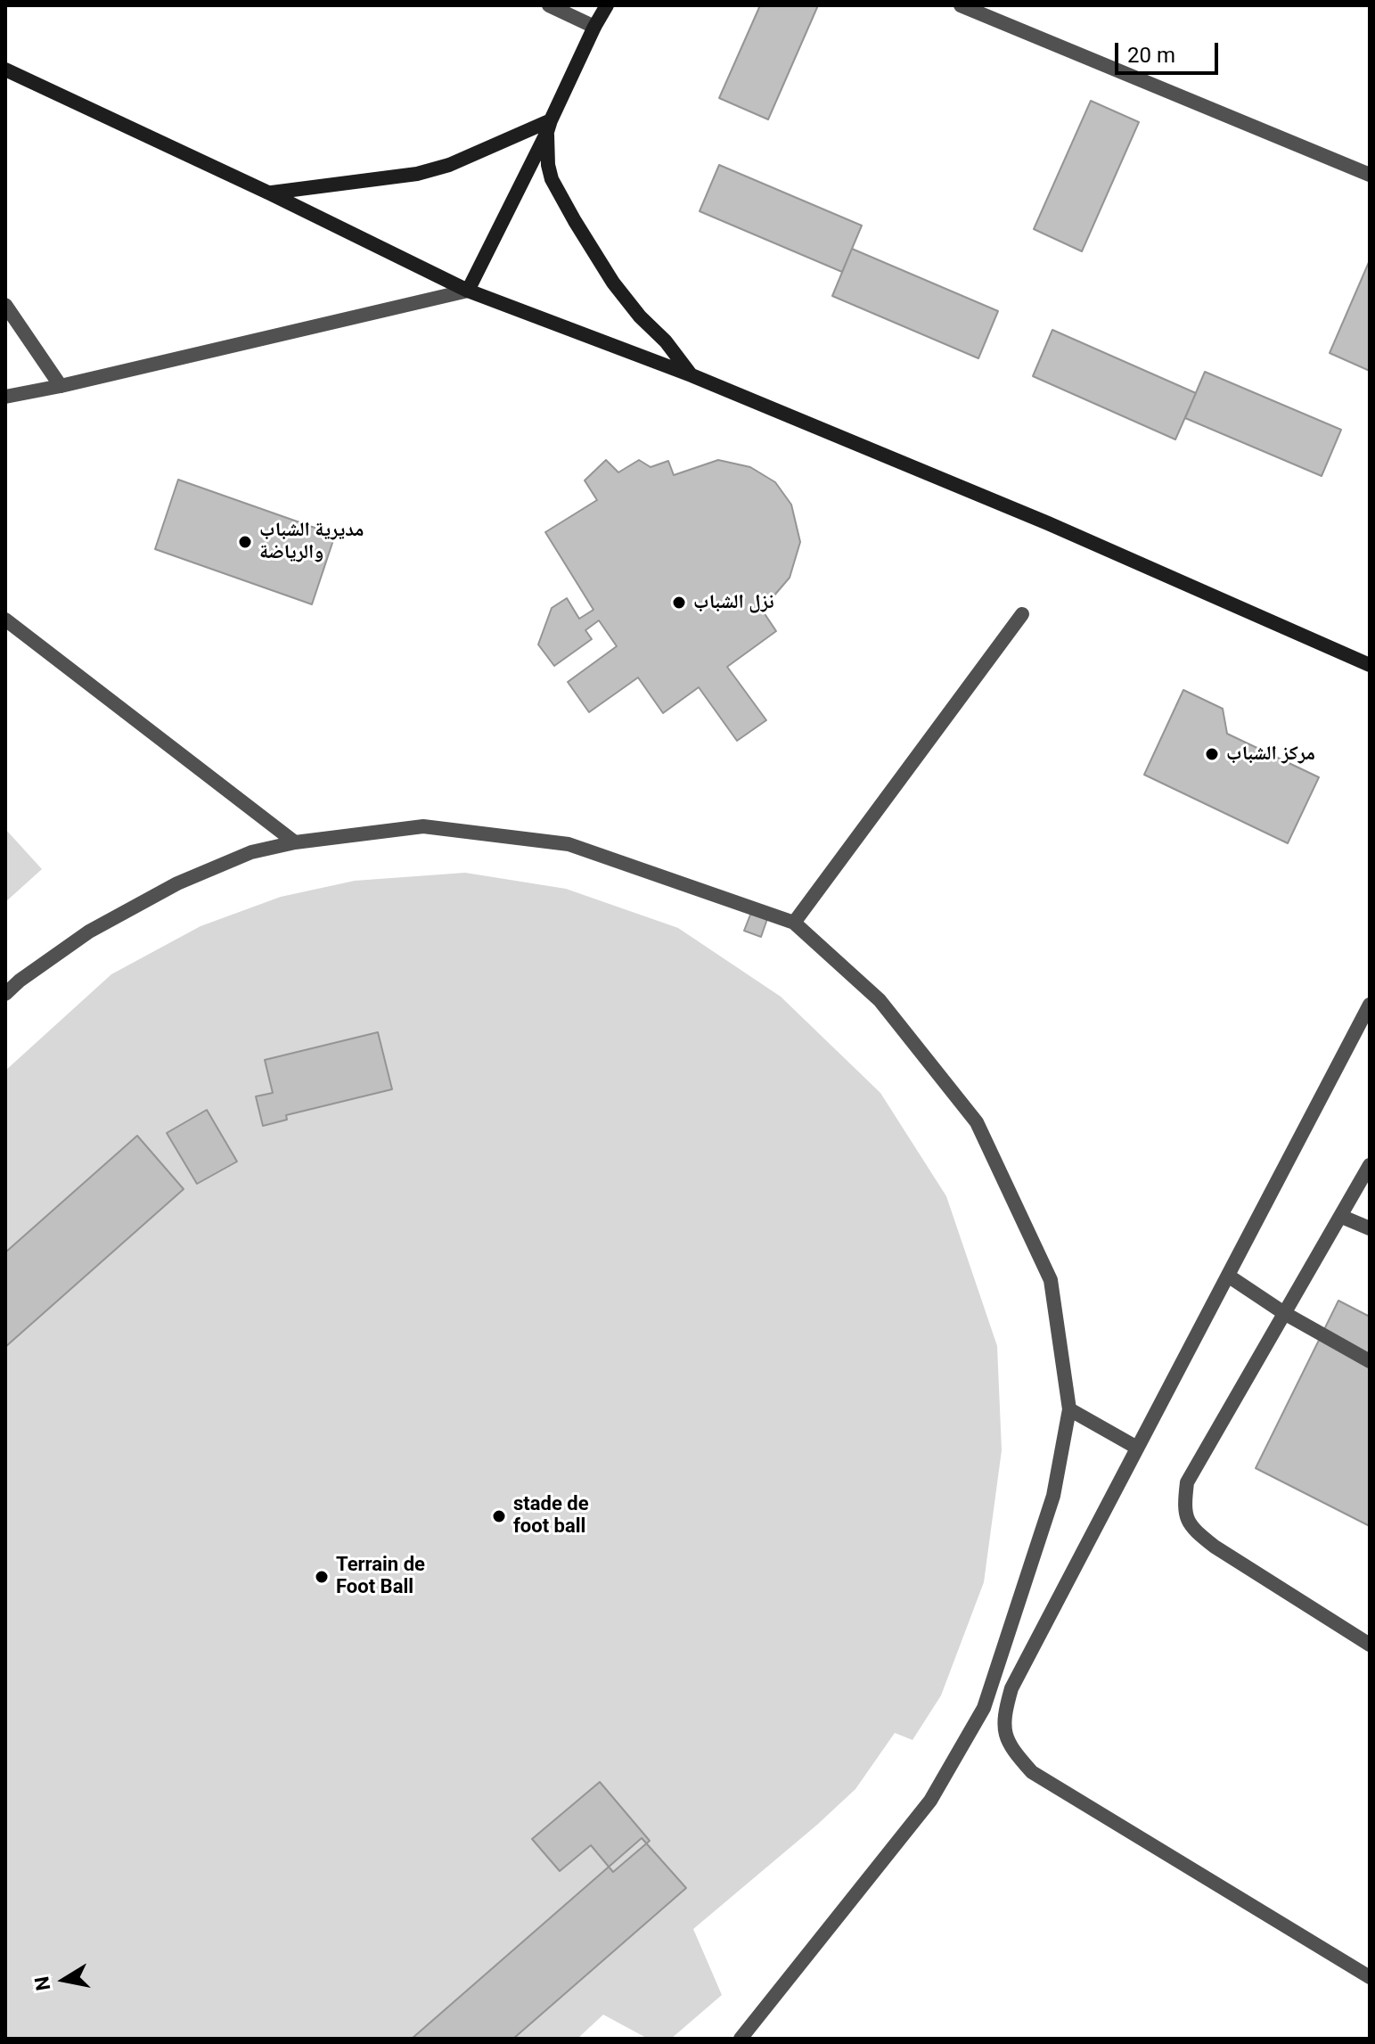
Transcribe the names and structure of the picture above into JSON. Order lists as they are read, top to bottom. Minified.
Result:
{"places":["مديرية الشباب والرياضة","نزل الشباب","مركز الشباب","stade de foot ball","Terrain de Foot Ball"],"scale_bar":"20 m","north":"left"}
